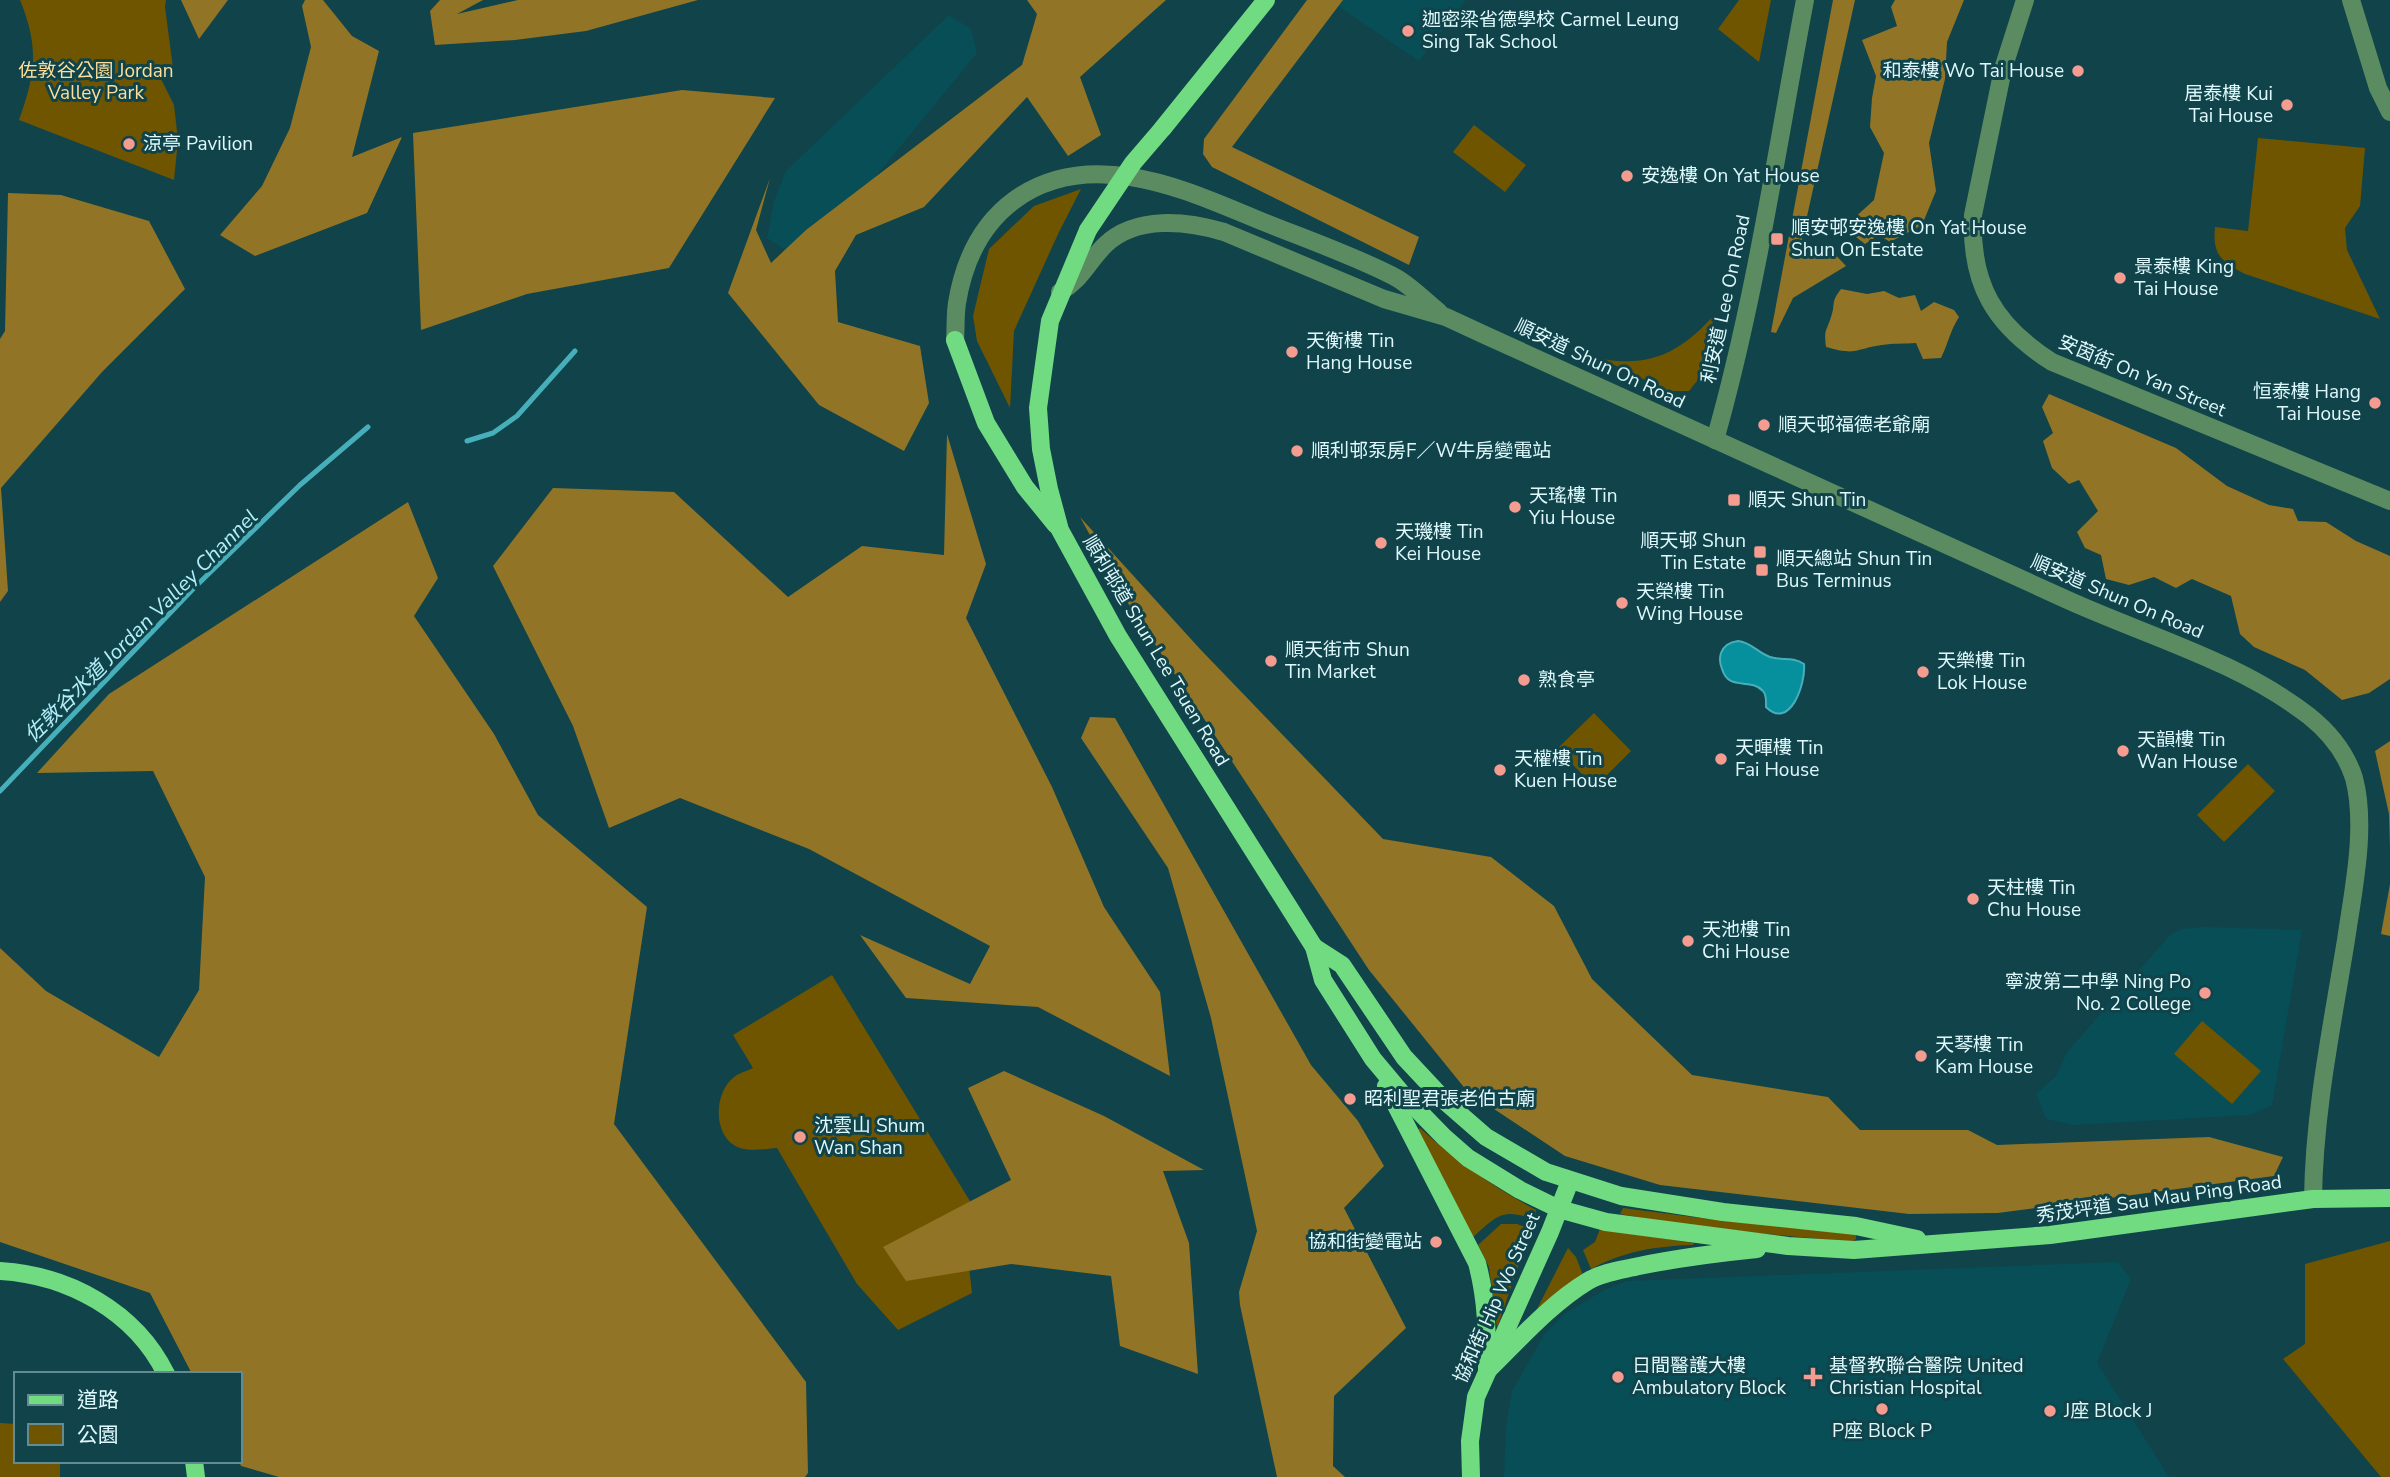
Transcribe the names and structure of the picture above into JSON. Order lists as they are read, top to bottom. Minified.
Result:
{"streets":{"main road":["順利邨道 Shun Lee Tsuen Road","秀茂坪道 Sau Mau Ping Road","協和街 Hip Wo Street"],"street":["利安道 Lee On Road","順安道 Shun On Road","安茵街 On Yan Street"]},"crossings":[["利安道 Lee On Road","順安道 Shun On Road"],["順安道 Shun On Road","順利邨道 Shun Lee Tsuen Road"],["順安道 Shun On Road","秀茂坪道 Sau Mau Ping Road"],["順利邨道 Shun Lee Tsuen Road","秀茂坪道 Sau Mau Ping Road"],["順利邨道 Shun Lee Tsuen Road","協和街 Hip Wo Street"],["秀茂坪道 Sau Mau Ping Road","協和街 Hip Wo Street"]],"water":["佐敦谷水道 Jordan Valley Channel"],"parks":["佐敦谷公園 Jordan Valley Park"],"places":{"other":["迦密梁省德學校 Carmel Leung Sing Tak School","和泰樓 Wo Tai House","居泰樓 Kui Tai House","涼亭 Pavilion","安逸樓 On Yat House","景泰樓 King Tai House","天衡樓 Tin Hang House","恒泰樓 Hang Tai House","順天邨福德老爺廟","順利邨泵房F／W牛房變電站","天瑤樓 Tin Yiu House","天璣樓 Tin Kei House","天榮樓 Tin Wing House","順天街市 Shun Tin Market","天樂樓 Tin Lok House","熟食亭","天韻樓 Tin Wan House","天暉樓 Tin Fai House","天權樓 Tin Kuen House","天柱樓 Tin Chu House","天池樓 Tin Chi House","寧波第二中學 Ning Po No. 2 College","天琴樓 Tin Kam House","昭利聖君張老伯古廟","沈雲山 Shum Wan Shan","協和街變電站","日間醫護大樓 Ambulatory Block","P座 Block P","J座 Block J"],"transit":["順安邨安逸樓 On Yat House Shun On Estate","順天 Shun Tin","順天邨 Shun Tin Estate","順天總站 Shun Tin Bus Terminus"],"health":["基督教聯合醫院 United Christian Hospital"]},"legend":["道路","公園"]}
